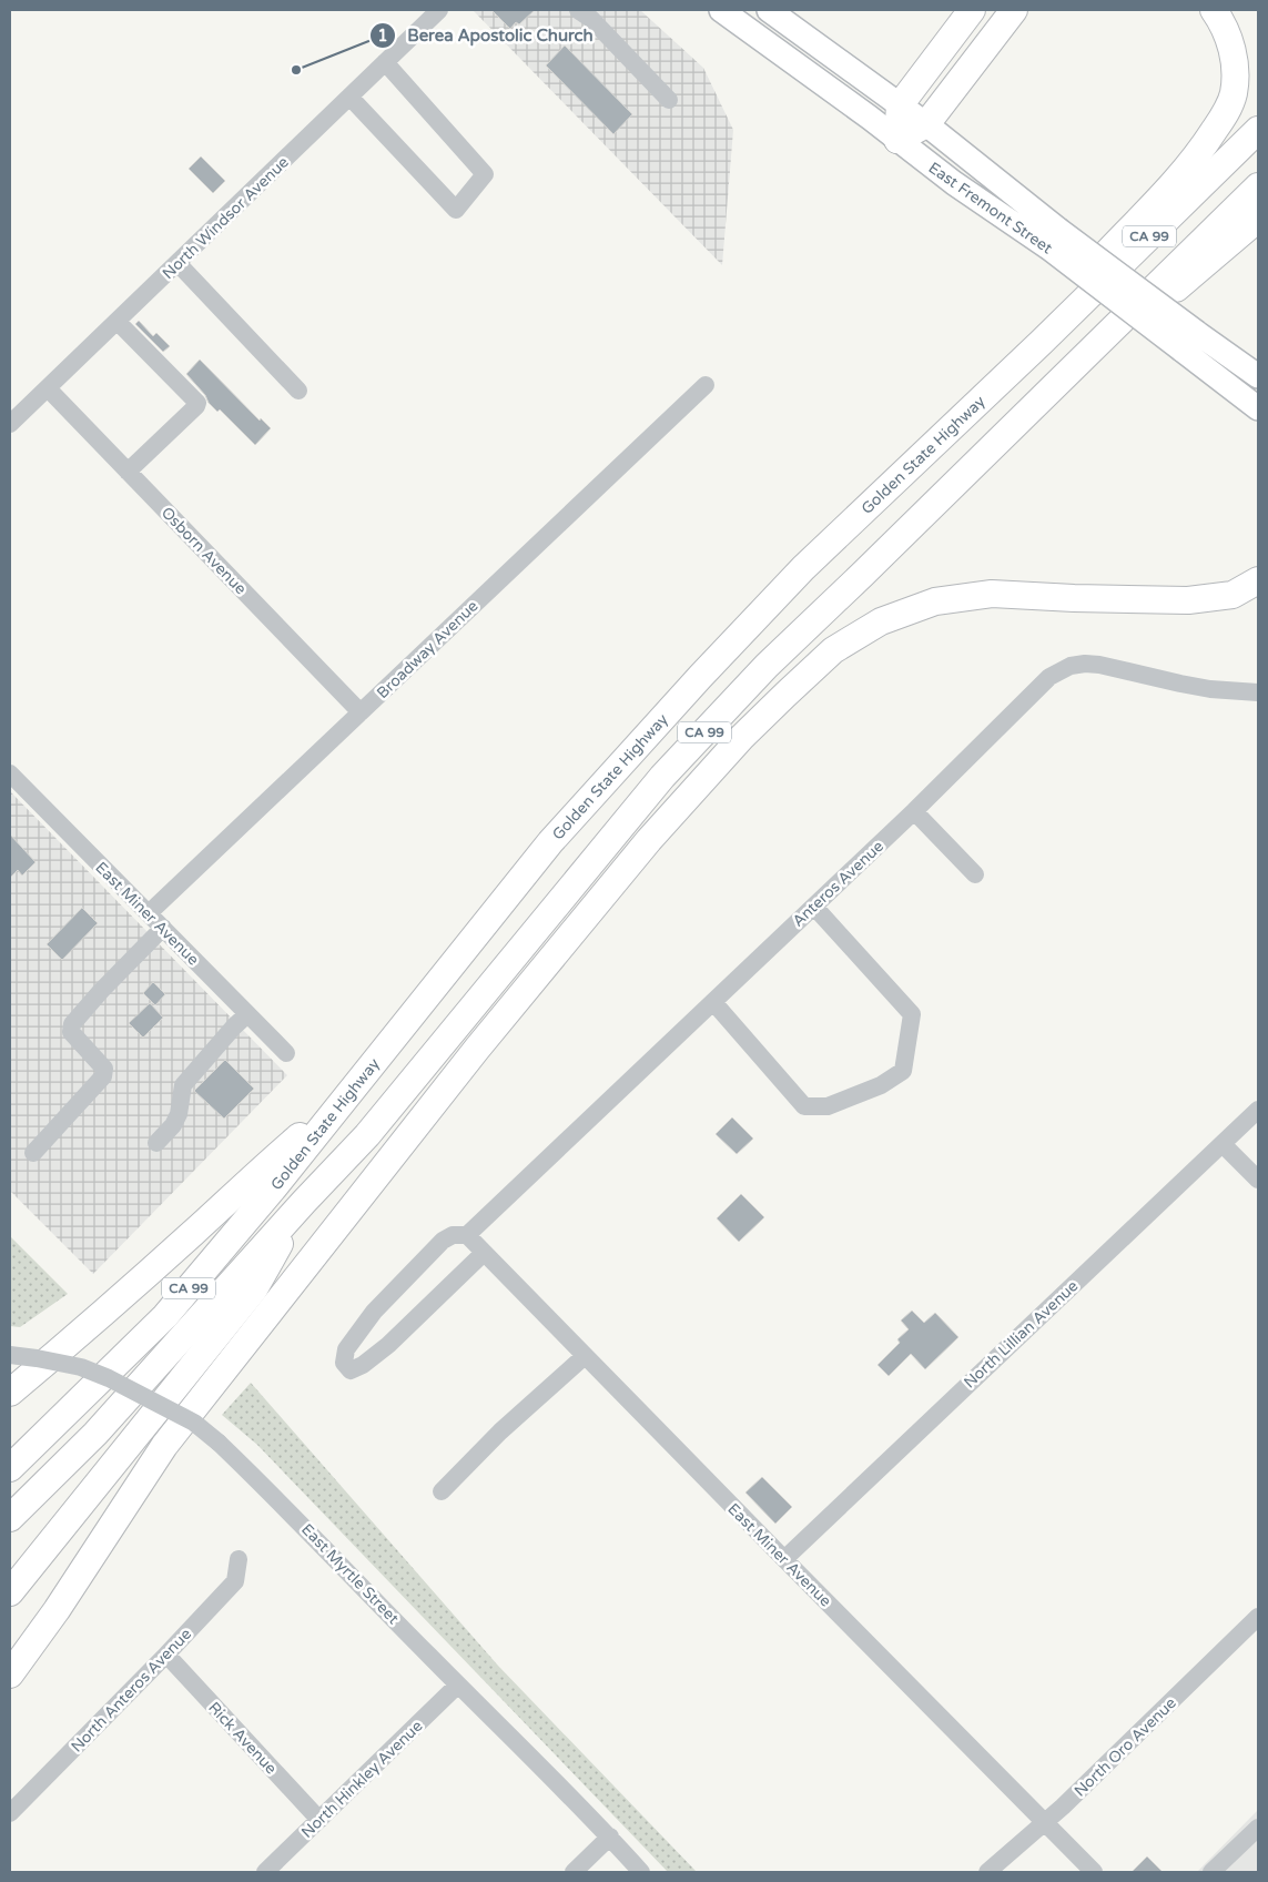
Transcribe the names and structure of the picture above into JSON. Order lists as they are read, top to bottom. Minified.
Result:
{"streets":{"highway":["CA 99","Golden State Highway"],"main road":["East Fremont Street"],"street":["North Windsor Avenue","Osborn Avenue","Broadway Avenue","Anteros Avenue","East Miner Avenue","North Lillian Avenue","East Myrtle Street","North Anteros Avenue","Rick Avenue","North Oro Avenue","North Hinkley Avenue"]},"crossings":[["North Windsor Avenue","Osborn Avenue"],["Osborn Avenue","Broadway Avenue"],["Broadway Avenue","East Miner Avenue"],["Anteros Avenue","East Miner Avenue"],["East Miner Avenue","North Lillian Avenue"],["East Miner Avenue","North Oro Avenue"],["East Myrtle Street","North Hinkley Avenue"],["North Anteros Avenue","Rick Avenue"],["Rick Avenue","North Hinkley Avenue"]],"places":["Berea Apostolic Church"]}
